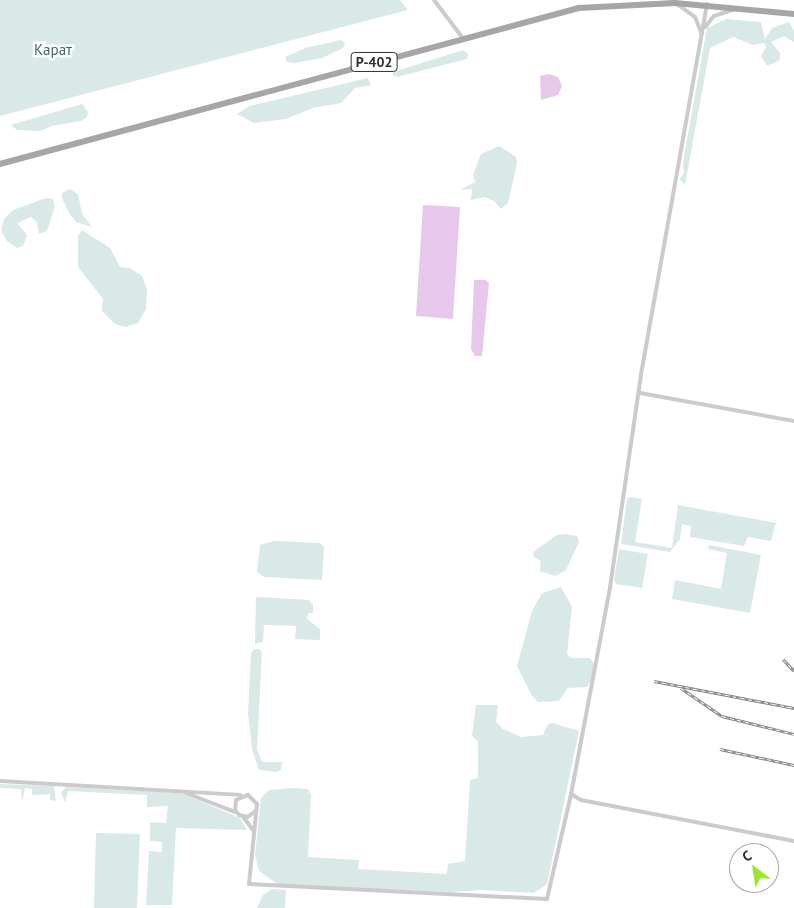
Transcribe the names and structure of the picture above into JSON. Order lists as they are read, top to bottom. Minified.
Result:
{"streets":{"main road":["Р-402"]},"parks":["Карат"],"north":"top left"}
